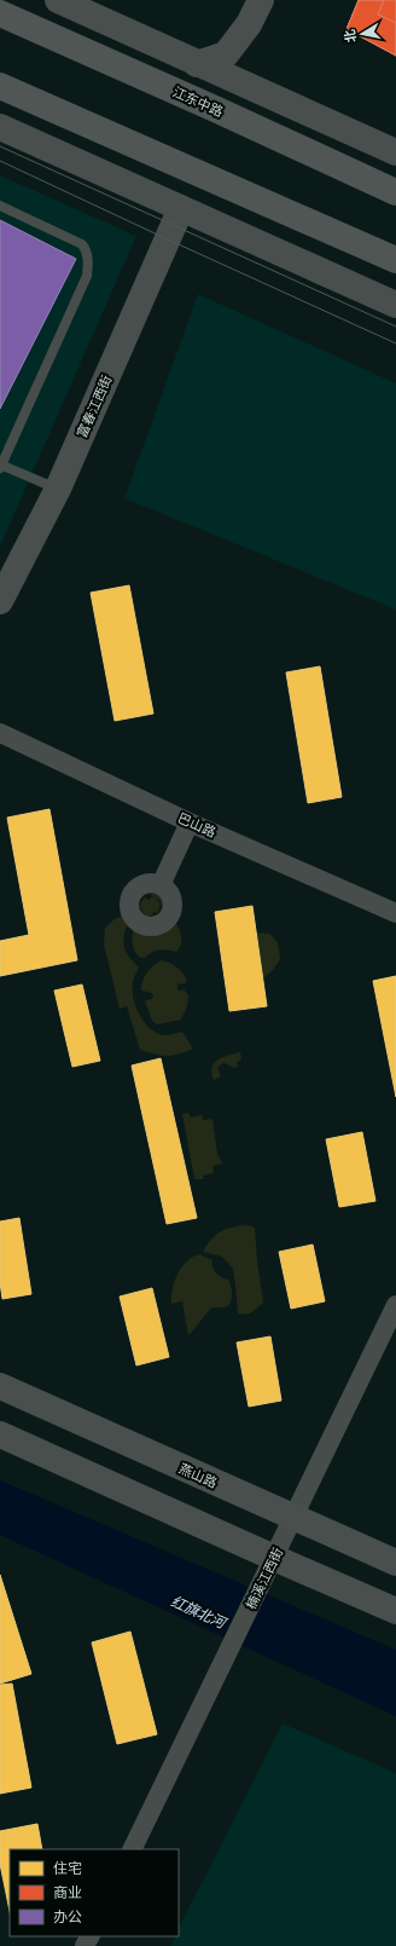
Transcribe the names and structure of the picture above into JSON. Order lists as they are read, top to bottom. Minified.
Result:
{"streets":{"main road":["江东中路"],"street":["富春江西街","巴山路","燕山路","楠溪江西街"]},"crossings":[["燕山路","楠溪江西街"]],"water":["红旗北河"],"legend":["住宅","商业","办公"],"north":"left"}
